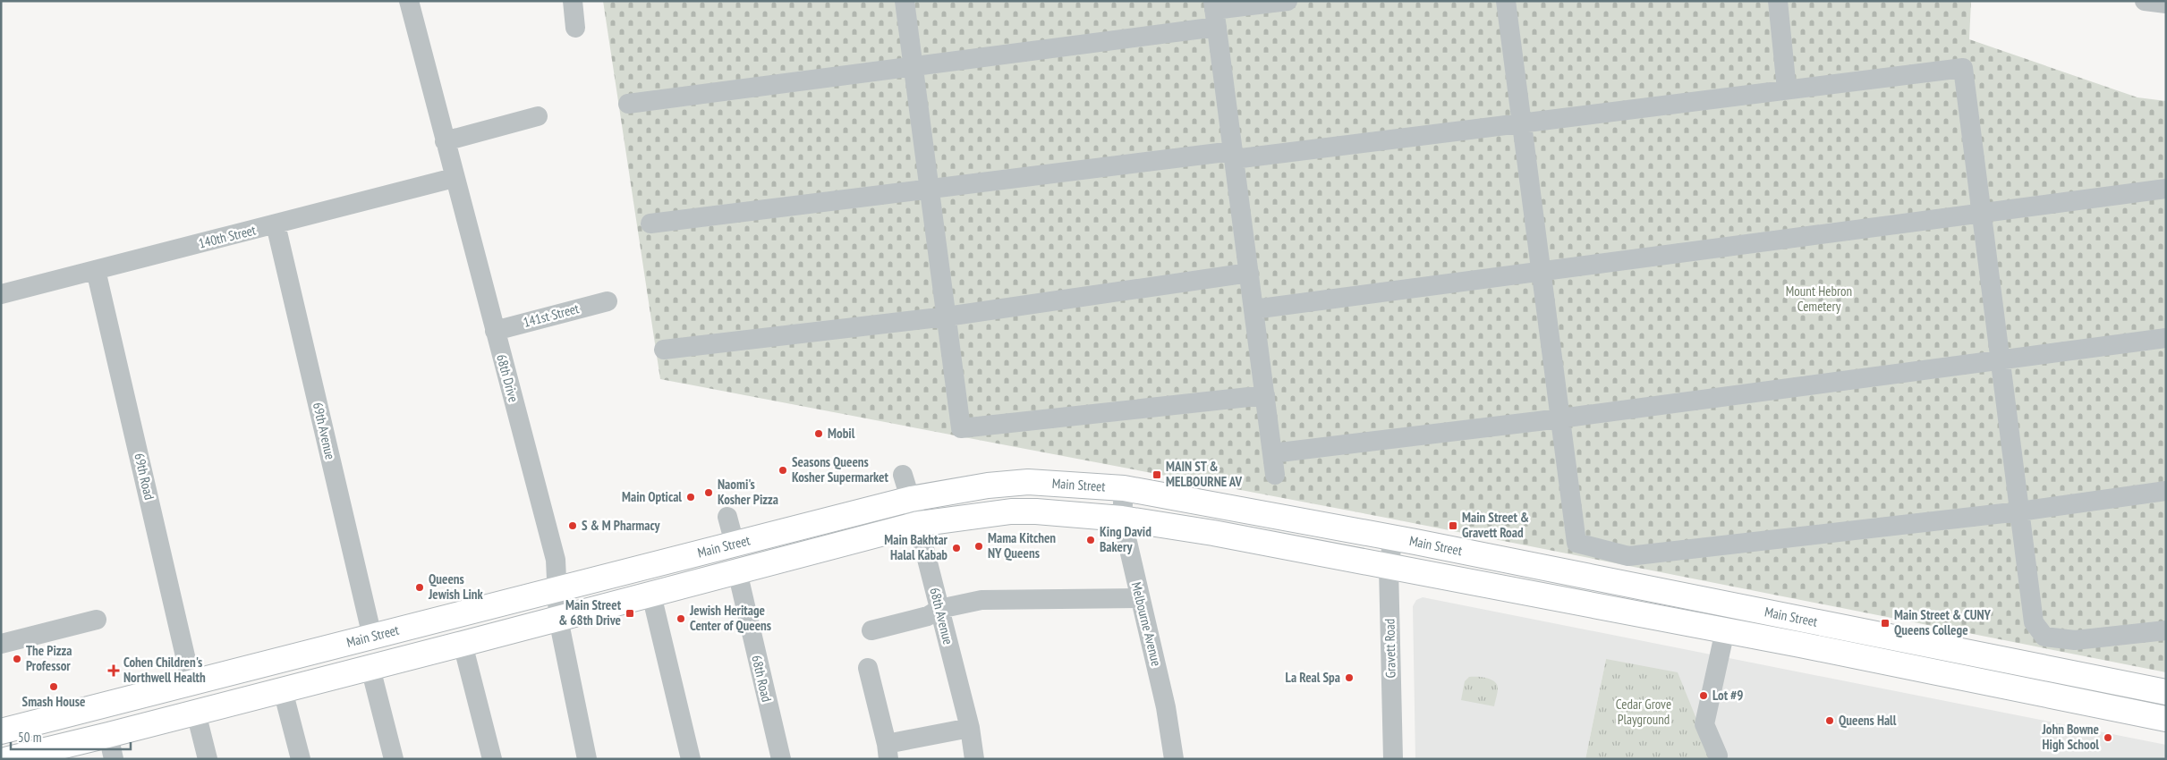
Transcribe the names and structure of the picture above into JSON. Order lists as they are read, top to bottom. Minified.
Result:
{"streets":{"main road":["Main Street"],"street":["140th Street","141st Street","68th Drive","69th Avenue","69th Road","68th Avenue","Melbourne Avenue","Gravett Road","68th Road"]},"crossings":[["140th Street","68th Drive"],["140th Street","69th Avenue"],["140th Street","69th Road"],["141st Street","68th Drive"],["68th Drive","Main Street"],["69th Avenue","Main Street"],["69th Road","Main Street"],["Main Street","68th Avenue"],["Main Street","Melbourne Avenue"],["Main Street","Gravett Road"],["Main Street","68th Road"]],"parks":["Mount Hebron Cemetery","Cedar Grove Playground"],"places":{"other":["Mobil","Seasons Queens Kosher Supermarket","Naomi's Kosher Pizza","Main Optical","S & M Pharmacy","King David Bakery","Mama Kitchen NY Queens","Main Bakhtar Halal Kabab","Queens Jewish Link","Jewish Heritage Center of Queens","The Pizza Professor","La Real Spa","Smash House","Lot #9","Queens Hall","John Bowne High School"],"transit":["MAIN ST & MELBOURNE AV","Main Street & Gravett Road","Main Street & 68th Drive","Main Street & CUNY Queens College"],"health":["Cohen Children's Northwell Health"]},"scale_bar":"50 m"}
